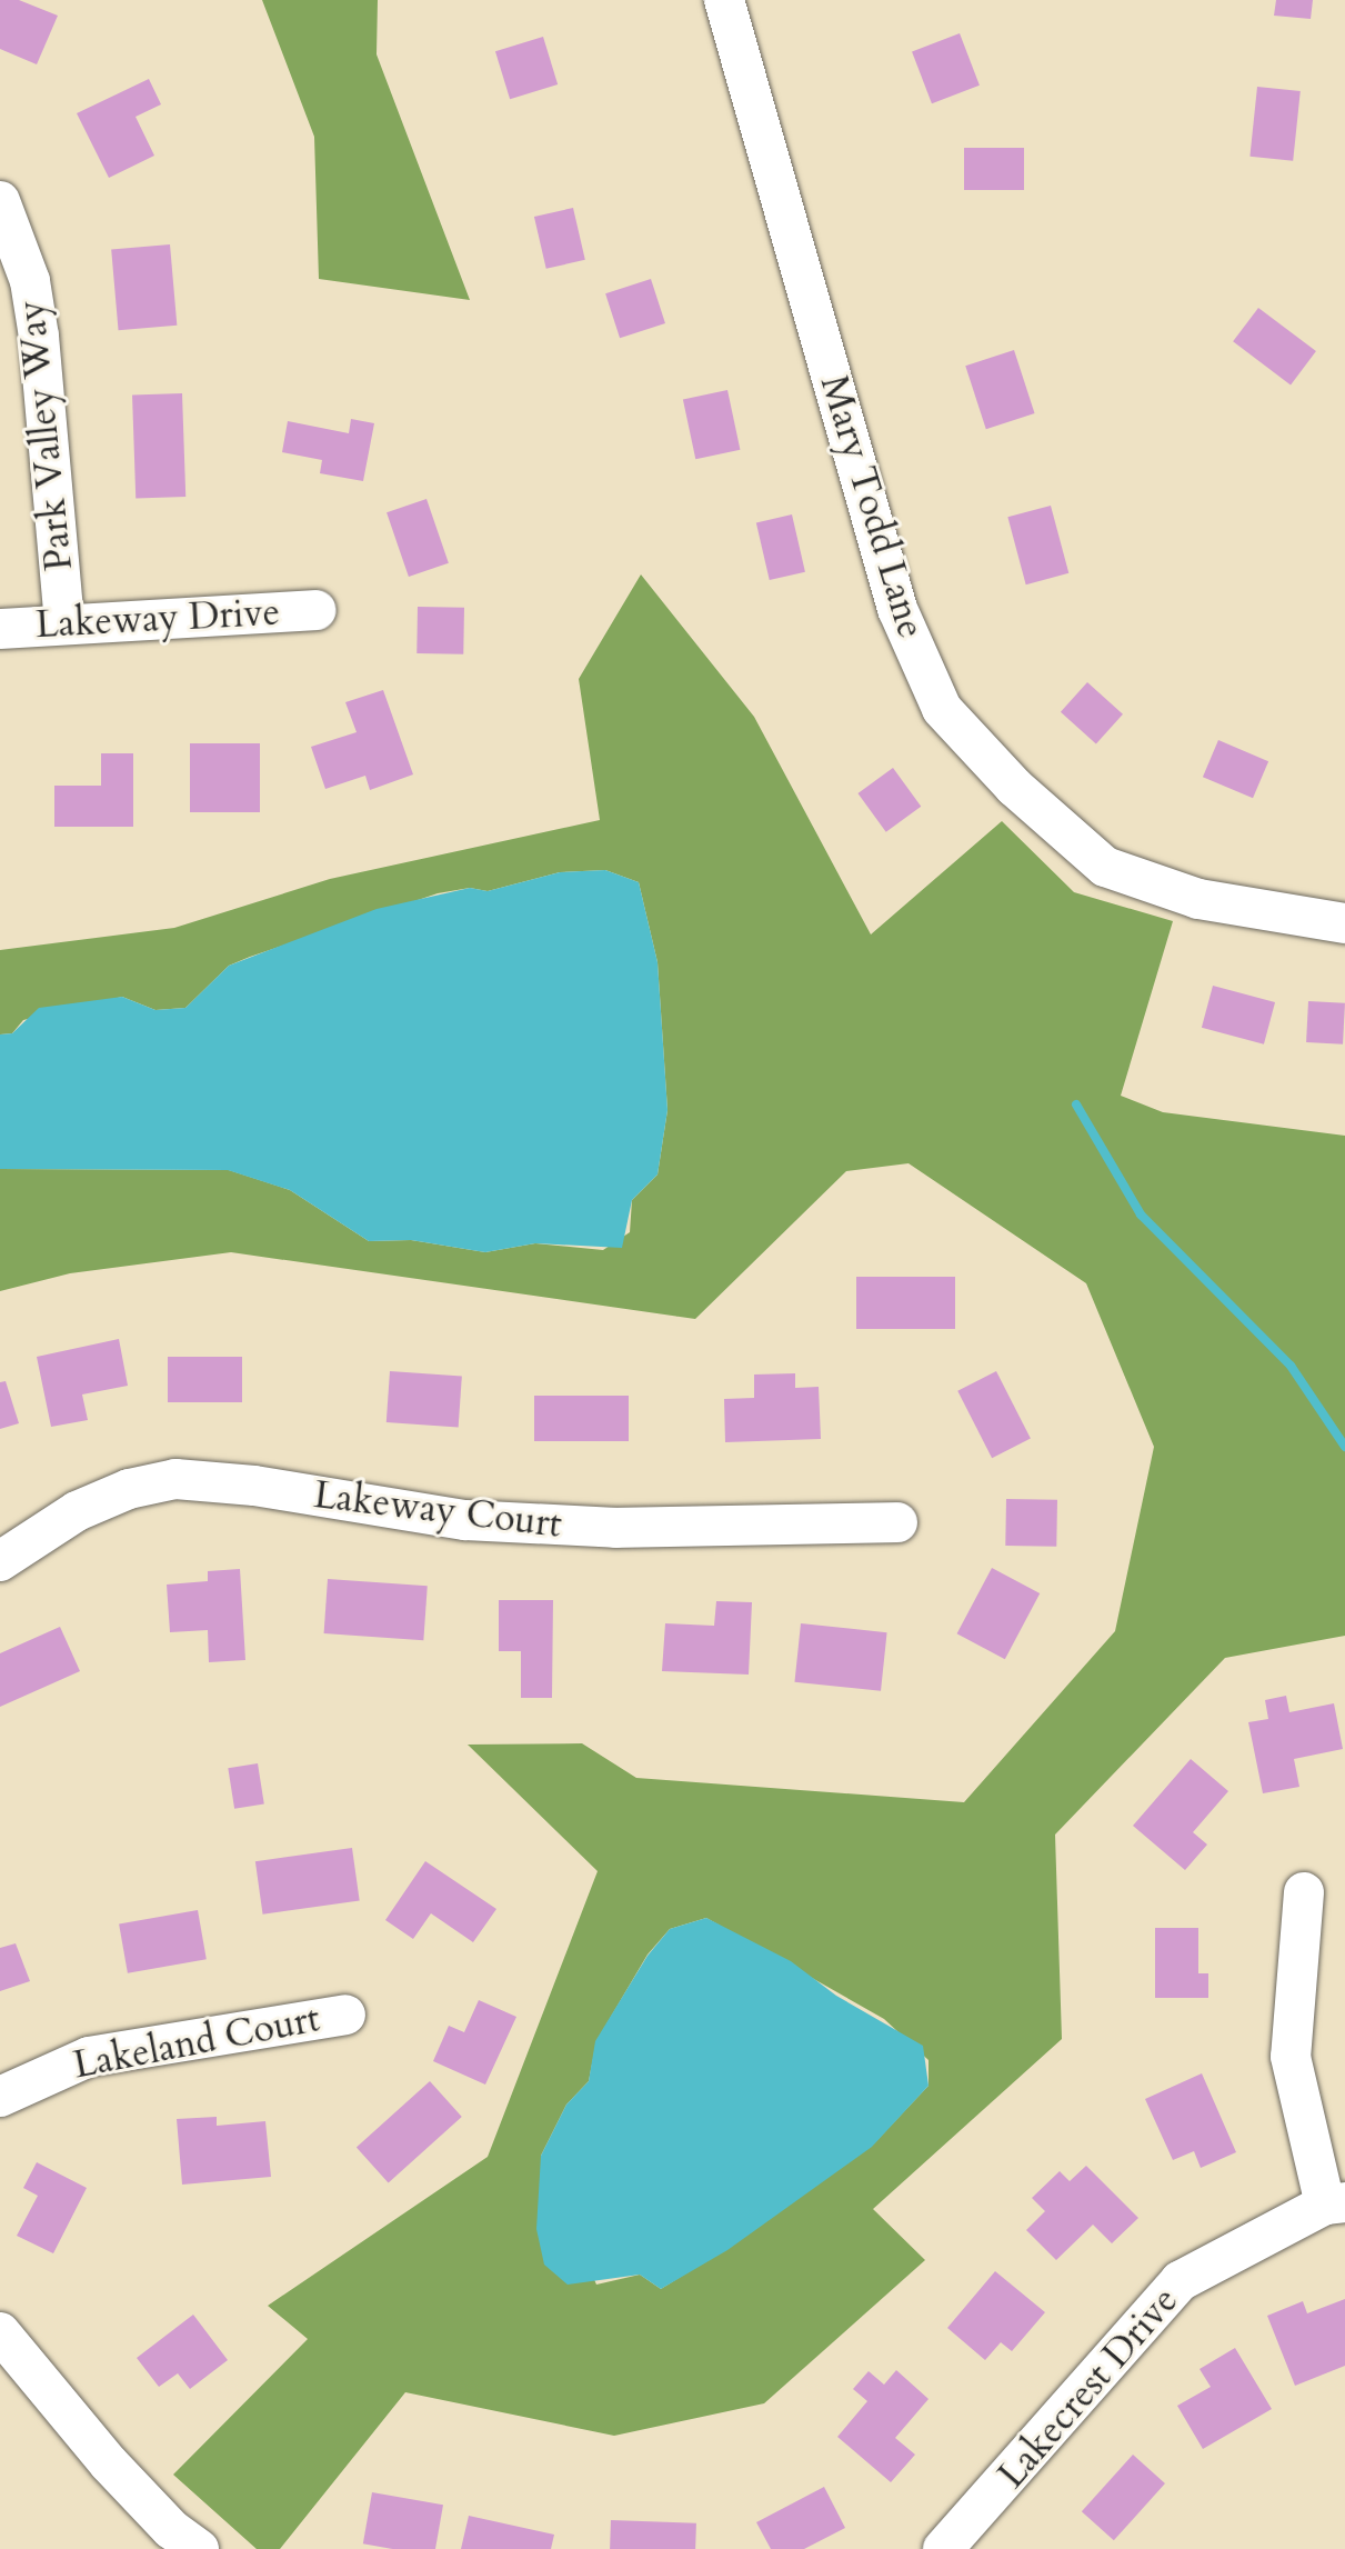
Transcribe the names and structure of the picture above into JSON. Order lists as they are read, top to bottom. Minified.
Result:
{"streets":{"street":["Park Valley Way","Mary Todd Lane","Lakeway Drive","Lakeway Court","Lakeland Court","Lakecrest Drive"]},"crossings":[["Park Valley Way","Lakeway Drive"]]}
